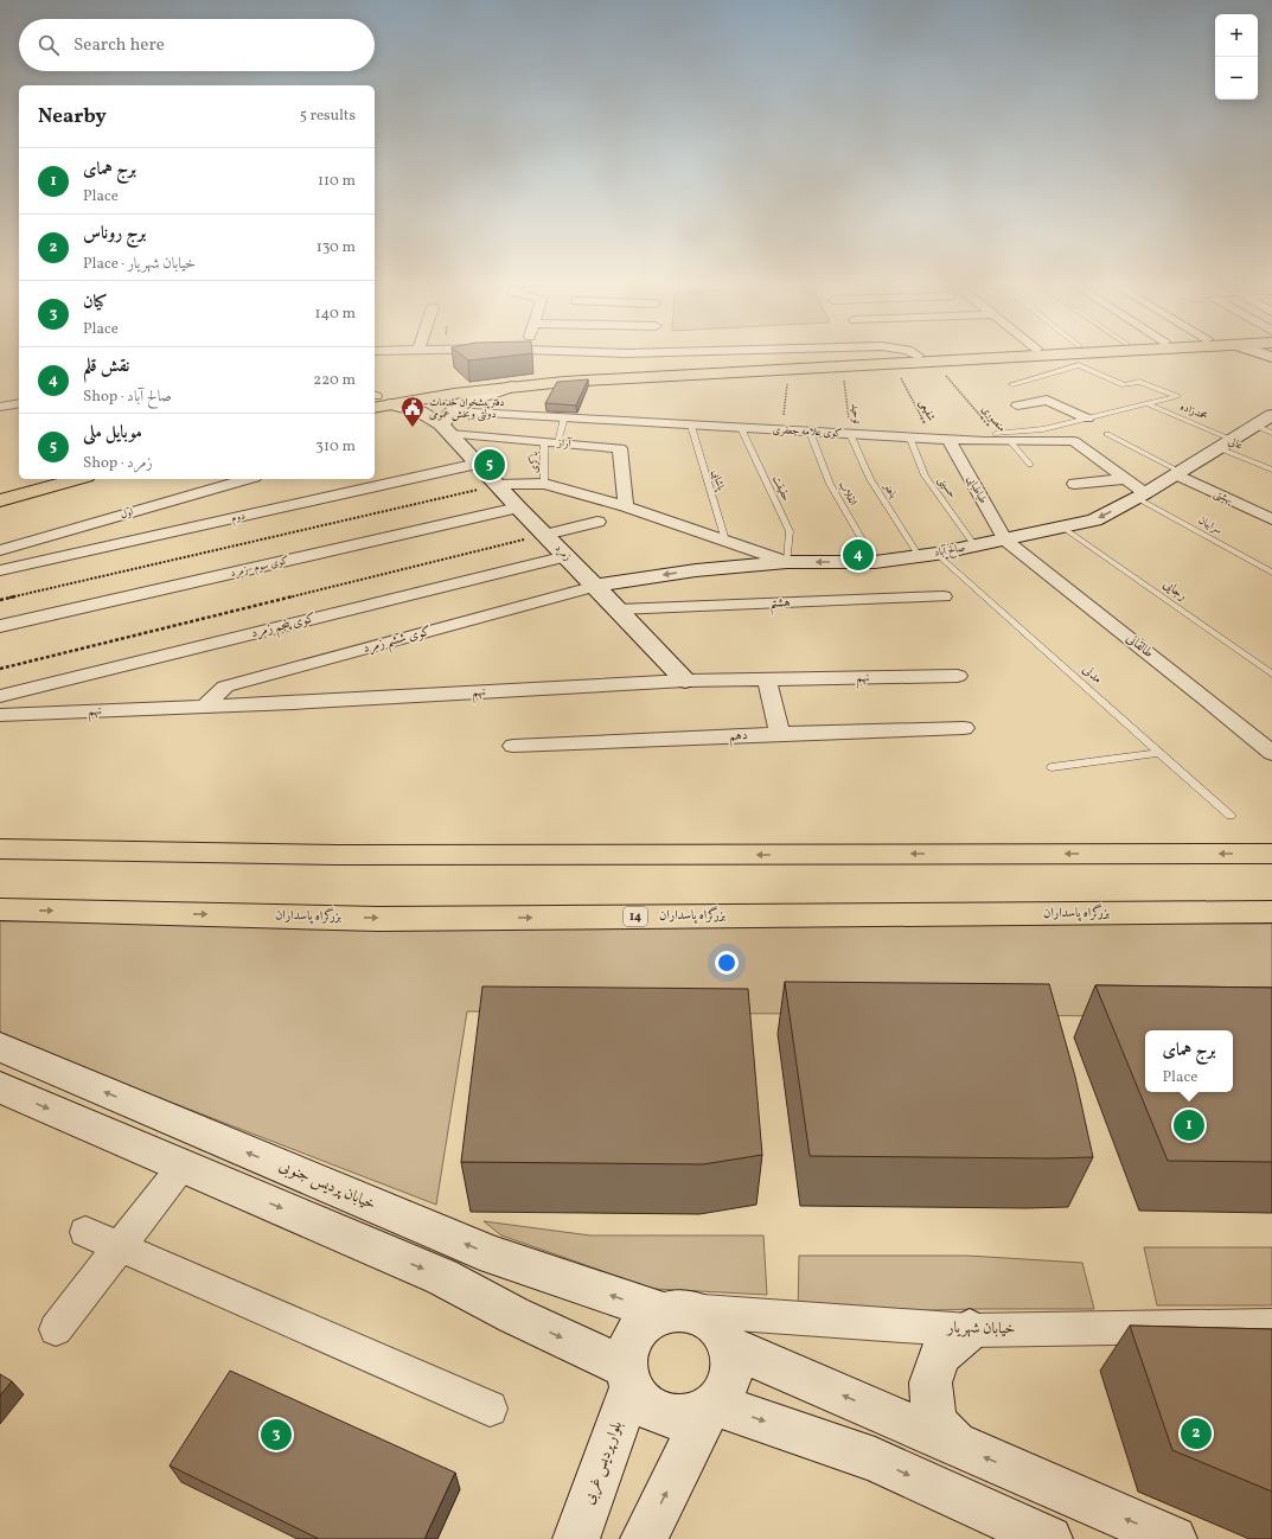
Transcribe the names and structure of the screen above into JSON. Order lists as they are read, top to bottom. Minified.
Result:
{"streets":{"main road":["بزرگراه پاسداران","14"],"street":["کوی علامه جعفری","آراز","طباطبایی","بهشتی","اول","دوم","صالح آباد","زمرد","کوی سوم -زمرد","هشتم","کوی پنجم زمرد","کوی ششم زمرد","طالقانی","نهم","دهم","خیابان پردیس جنوبی","خیابان شهریار","بلوار پردیس غربی"],"lane":["محمدزاده","عالی","باکری","پاشایی","حسینی","حقیقت","باهنر","انقلاب","سرابیان","رجایی","مدنی"],"path":["شفیعی","توحید","منصوری"]},"crossings":[["شفیعی","کوی علامه جعفری"],["محمدزاده","عالی"],["محمدزاده","صالح آباد"],["توحید","کوی علامه جعفری"],["توحید","باهنر"],["کوی علامه جعفری","آراز"],["کوی علامه جعفری","باکری"],["کوی علامه جعفری","پاشایی"],["کوی علامه جعفری","حسینی"],["کوی علامه جعفری","حقیقت"],["کوی علامه جعفری","طباطبایی"],["کوی علامه جعفری","باهنر"],["کوی علامه جعفری","انقلاب"],["کوی علامه جعفری","سرابیان"],["کوی علامه جعفری","صالح آباد"],["کوی علامه جعفری","زمرد"],["آراز","باکری"],["آراز","زمرد"],["عالی","صالح آباد"],["حسینی","صالح آباد"],["حقیقت","صالح آباد"],["طباطبایی","صالح آباد"],["طباطبایی","طالقانی"],["باهنر","صالح آباد"],["باهنر","مدنی"],["انقلاب","صالح آباد"],["بهشتی","صالح آباد"],["دوم","زمرد"],["سرابیان","صالح آباد"],["صالح آباد","زمرد"],["صالح آباد","رجایی"],["صالح آباد","کوی ششم زمرد"],["صالح آباد","طالقانی"],["صالح آباد","مدنی"],["زمرد","کوی سوم -زمرد"],["زمرد","هشتم"],["زمرد","کوی پنجم زمرد"],["زمرد","کوی ششم زمرد"],["زمرد","نهم"],["کوی ششم زمرد","نهم"],["خیابان پردیس جنوبی","خیابان شهریار"],["خیابان پردیس جنوبی","بلوار پردیس غربی"],["خیابان شهریار","بلوار پردیس غربی"]],"one_way":["صالح آباد"],"places":{"public building":["دفترپیشخوان خدمات دولتی وبخش عمومی"]},"page":{"map_buttons":["+","−"],"search":"Search here","heading":["Nearby","5 results"],"list":[{"mark":"1","name":"برج همای","note":"Place","value":"110 m"},{"mark":"2","name":"برج روناس","note":"Place · خیابان شهریار","value":"130 m"},{"mark":"3","name":"کیان","note":"Place","value":"140 m"},{"mark":"4","name":"نقش قلم","note":"Shop · صالح آباد","value":"220 m"},{"mark":"5","name":"موبایل ملی","note":"Shop · زمرد","value":"310 m"}],"pins":["5","4","1","2","3"],"popup":["برج همای","Place"]}}
